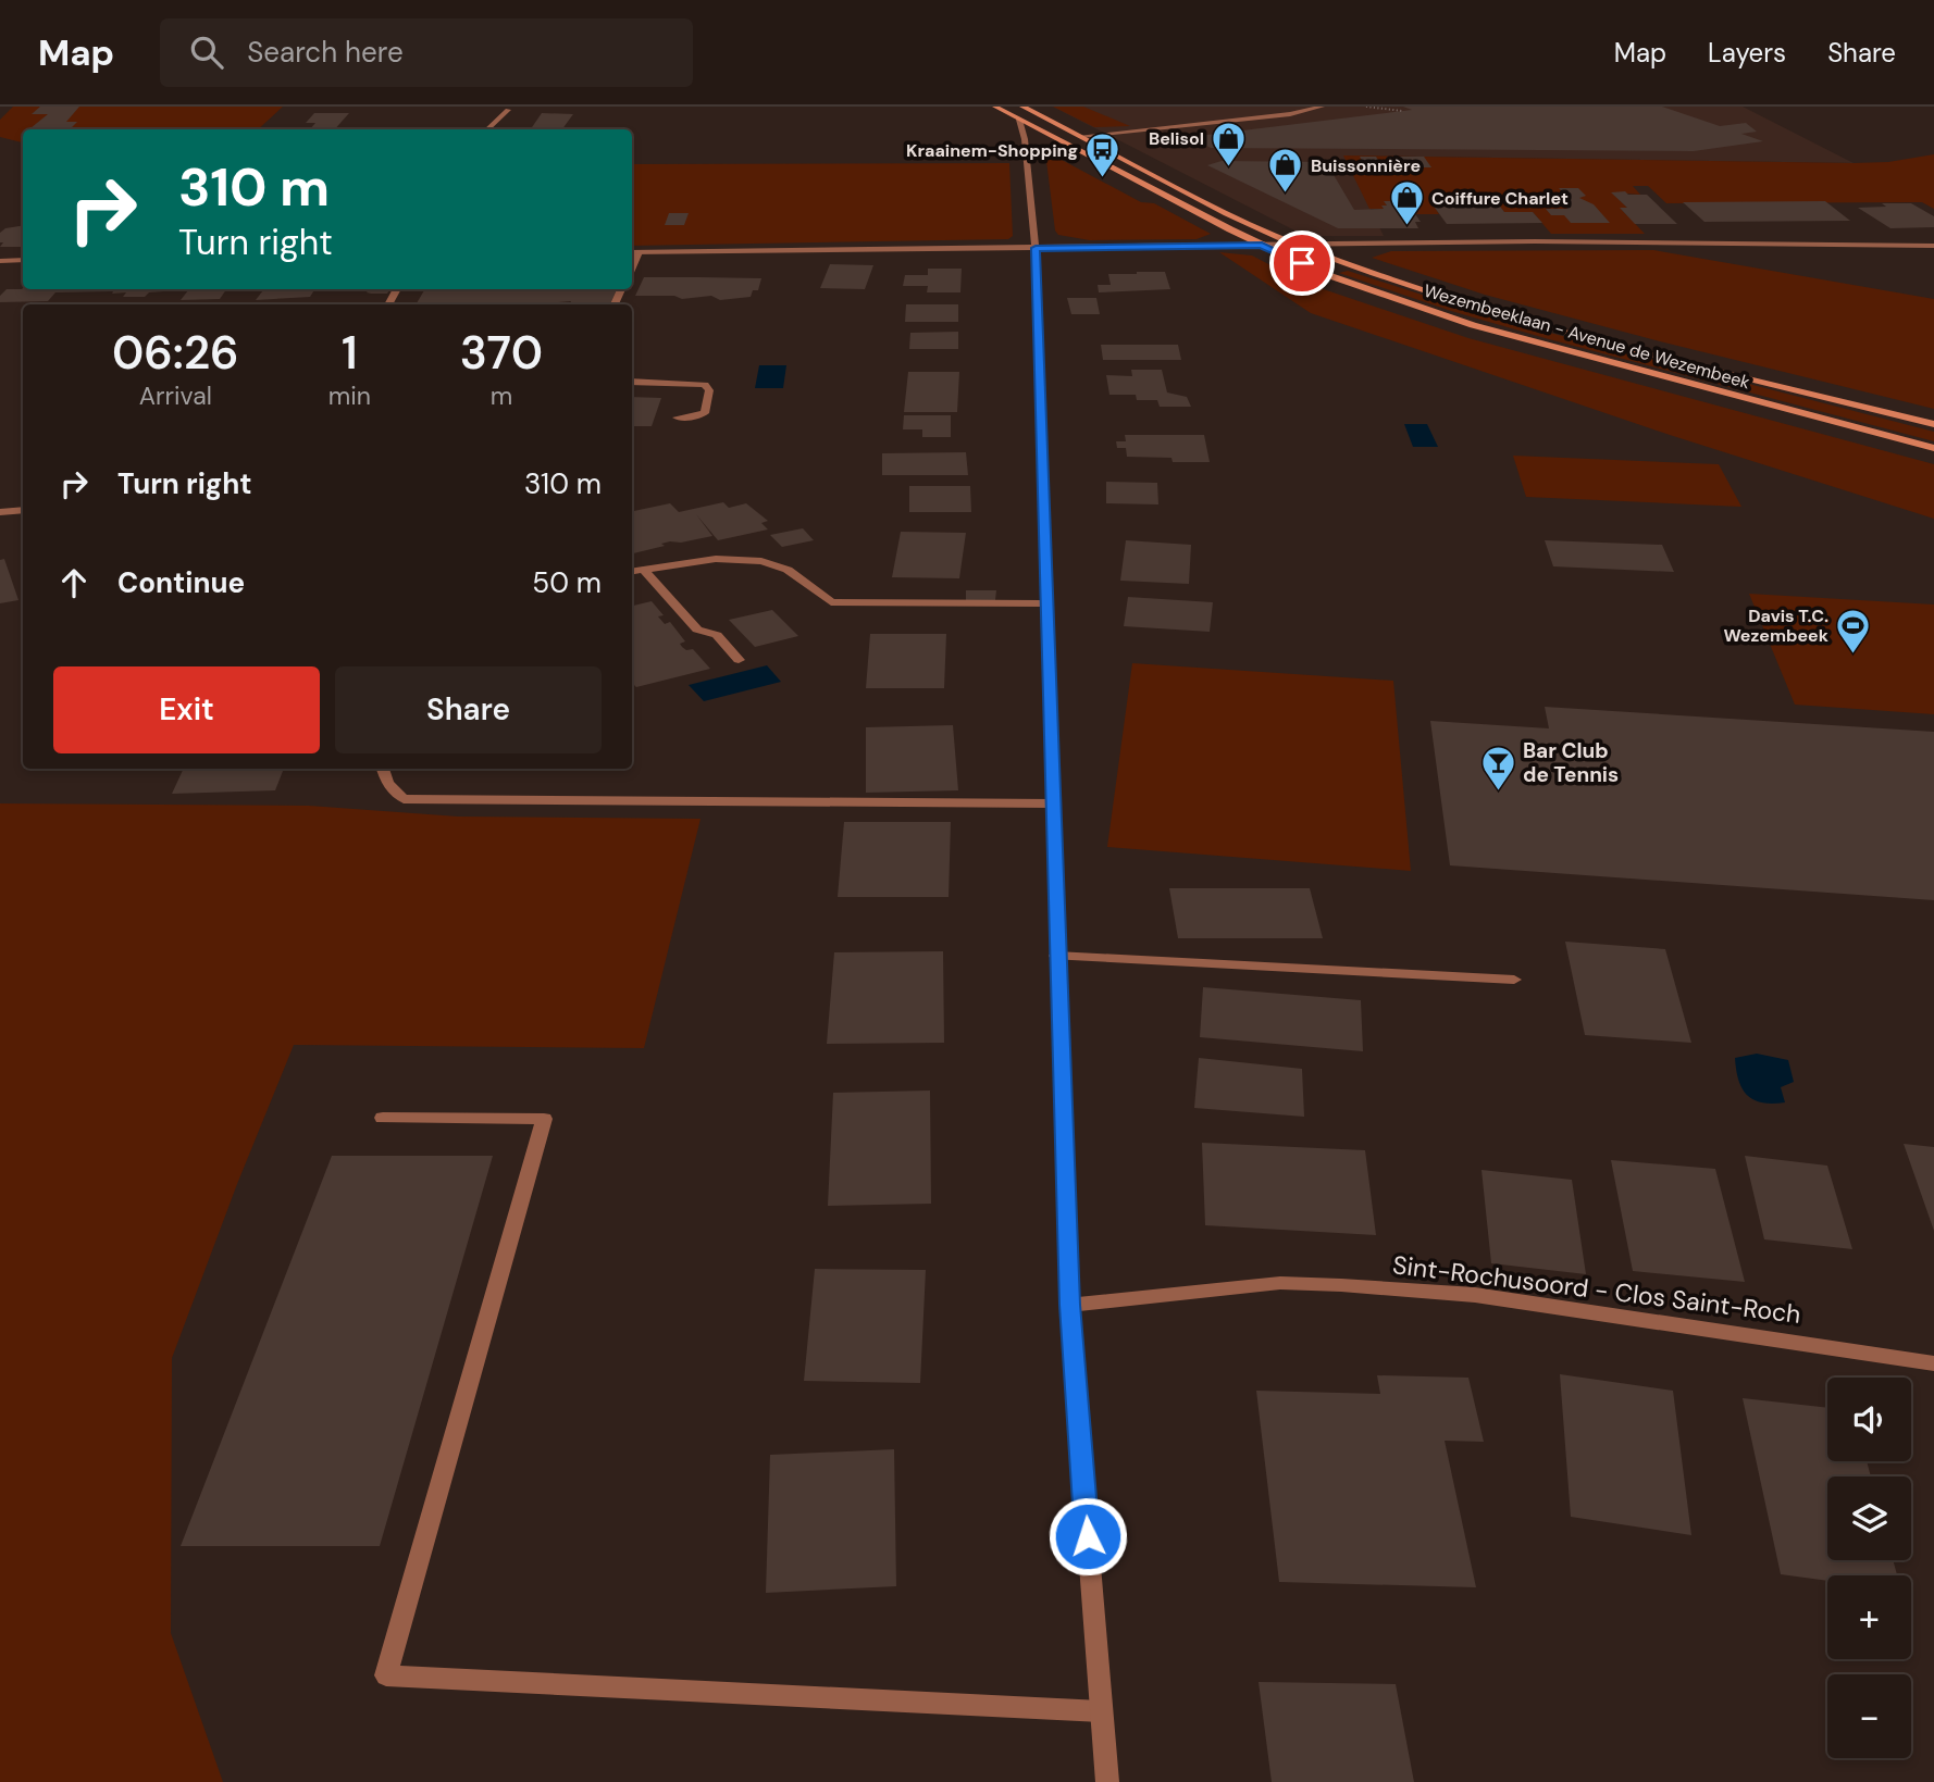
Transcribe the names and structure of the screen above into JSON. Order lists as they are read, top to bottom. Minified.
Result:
{"streets":{"main road":["Wezembeeklaan - Avenue de Wezembeek"],"street":["Sint-Rochusoord - Clos Saint-Roch"]},"places":{"shop":["Belisol","Buissonnière","Coiffure Charlet"],"bus stop":["Kraainem-Shopping"],"sports":["Davis T.C. Wezembeek"],"bar":["Bar Club de Tennis"]},"page":{"header":"Map","search":"Search here","nav":["Map","Layers","Share"],"turn":["310 m","Turn right"],"eta":["06:26","Arrival","1","min","370","m"],"list":[{"name":"Turn right","value":"310 m"},{"name":"Continue","value":"50 m"}],"buttons":["Exit","Share"],"map_buttons":["+","−"]}}
